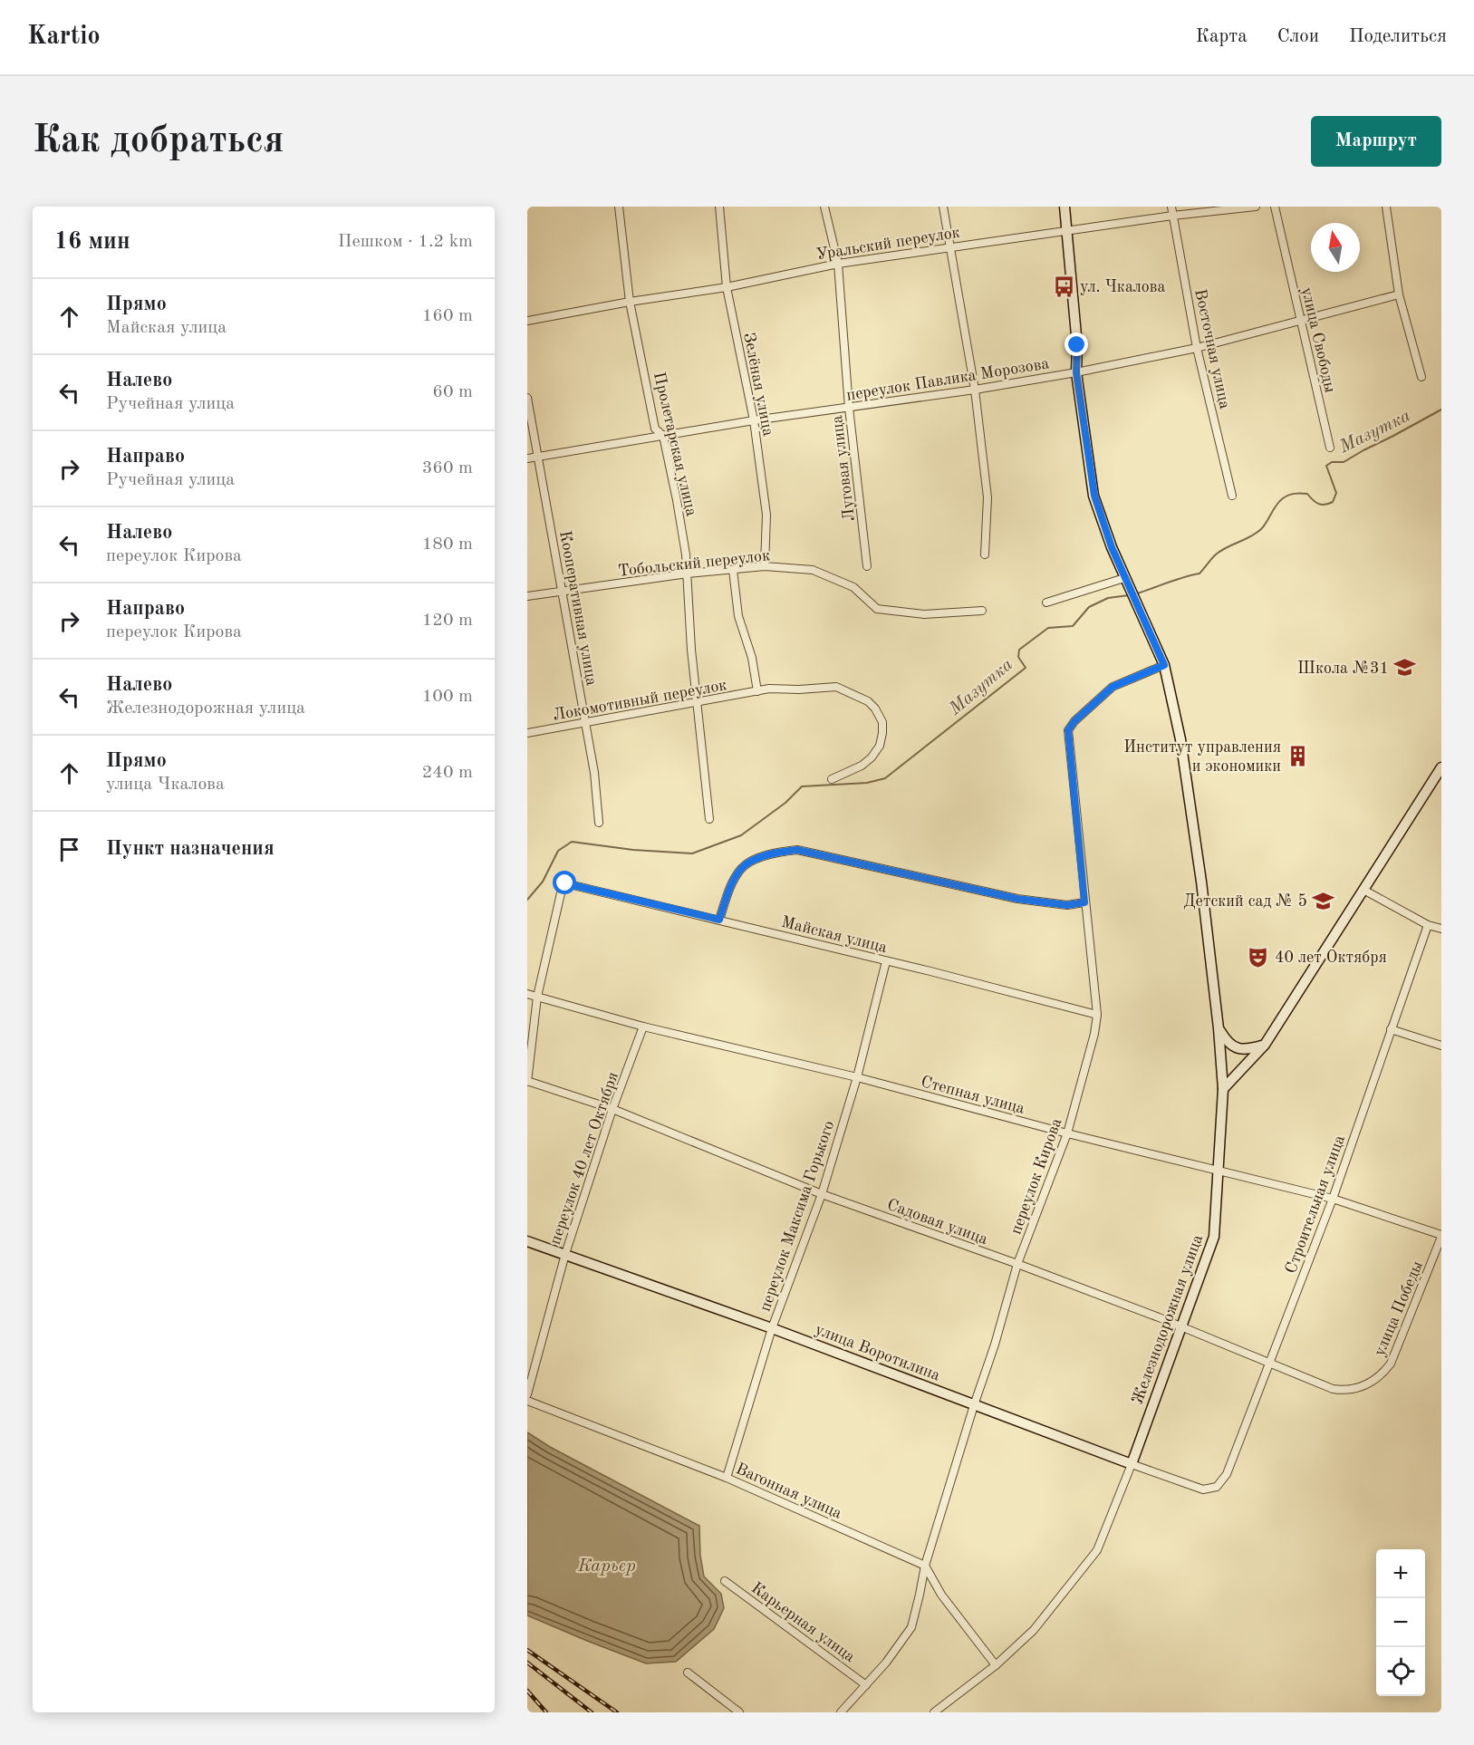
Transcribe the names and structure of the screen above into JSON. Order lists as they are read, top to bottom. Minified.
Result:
{"streets":{"street":["Уральский переулок","улица Свободы","Восточная улица","переулок Павлика Морозова","Зелёная улица","Пролетарская улица","Луговая улица","Тобольский переулок","Кооперативная улица","Локомотивный переулок","Майская улица","Степная улица","переулок 40 лет Октября","переулок Кирова","Строительная улица","переулок Максима Горького","Садовая улица","улица Победы","Железнодорожная улица","улица Воротилина","Вагонная улица","Карьерная улица"]},"crossings":[["Уральский переулок","Восточная улица"],["Уральский переулок","Зелёная улица"],["Уральский переулок","Пролетарская улица"],["Уральский переулок","Луговая улица"],["Уральский переулок","Железнодорожная улица"],["улица Свободы","переулок Павлика Морозова"],["Восточная улица","переулок Павлика Морозова"],["переулок Павлика Морозова","Зелёная улица"],["переулок Павлика Морозова","Пролетарская улица"],["переулок Павлика Морозова","Луговая улица"],["переулок Павлика Морозова","Кооперативная улица"],["переулок Павлика Морозова","Железнодорожная улица"],["Зелёная улица","Тобольский переулок"],["Пролетарская улица","Тобольский переулок"],["Пролетарская улица","Локомотивный переулок"],["Тобольский переулок","Кооперативная улица"],["Кооперативная улица","Локомотивный переулок"],["Майская улица","переулок Кирова"],["Майская улица","переулок Максима Горького"],["Майская улица","Садовая улица"],["Степная улица","переулок 40 лет Октября"],["Степная улица","переулок Кирова"],["Степная улица","Строительная улица"],["Степная улица","переулок Максима Горького"],["Степная улица","Садовая улица"],["Степная улица","улица Победы"],["Степная улица","Железнодорожная улица"],["переулок 40 лет Октября","Садовая улица"],["переулок 40 лет Октября","улица Воротилина"],["переулок Кирова","Садовая улица"],["переулок Кирова","Железнодорожная улица"],["переулок Кирова","улица Воротилина"],["переулок Кирова","Вагонная улица"],["переулок Кирова","Карьерная улица"],["Строительная улица","Садовая улица"],["Строительная улица","улица Воротилина"],["переулок Максима Горького","Садовая улица"],["переулок Максима Горького","улица Воротилина"],["переулок Максима Горького","Вагонная улица"],["Садовая улица","улица Победы"],["Садовая улица","Железнодорожная улица"],["Железнодорожная улица","улица Воротилина"]],"water":["Мазутка","Карьер"],"places":{"bus stop":["ул. Чкалова"],"school or university":["Школа №31","Детский сад № 5"],"building":["Институт управления и экономики"],"theatre":["40 лет Октября"]},"north":"top","page":{"header":"Kartio","nav":["Карта","Слои","Поделиться"],"buttons":"Маршрут","title":"Как добраться","heading":["16 мин","Пешком · 1.2 km"],"list":[["Прямо","Майская улица","160 m"],["Налево","Ручейная улица","60 m"],["Направо","Ручейная улица","360 m"],["Налево","переулок Кирова","180 m"],["Направо","переулок Кирова","120 m"],["Налево","Железнодорожная улица","100 m"],["Прямо","улица Чкалова","240 m"],"Пункт назначения"],"map_buttons":["+","−"]}}
